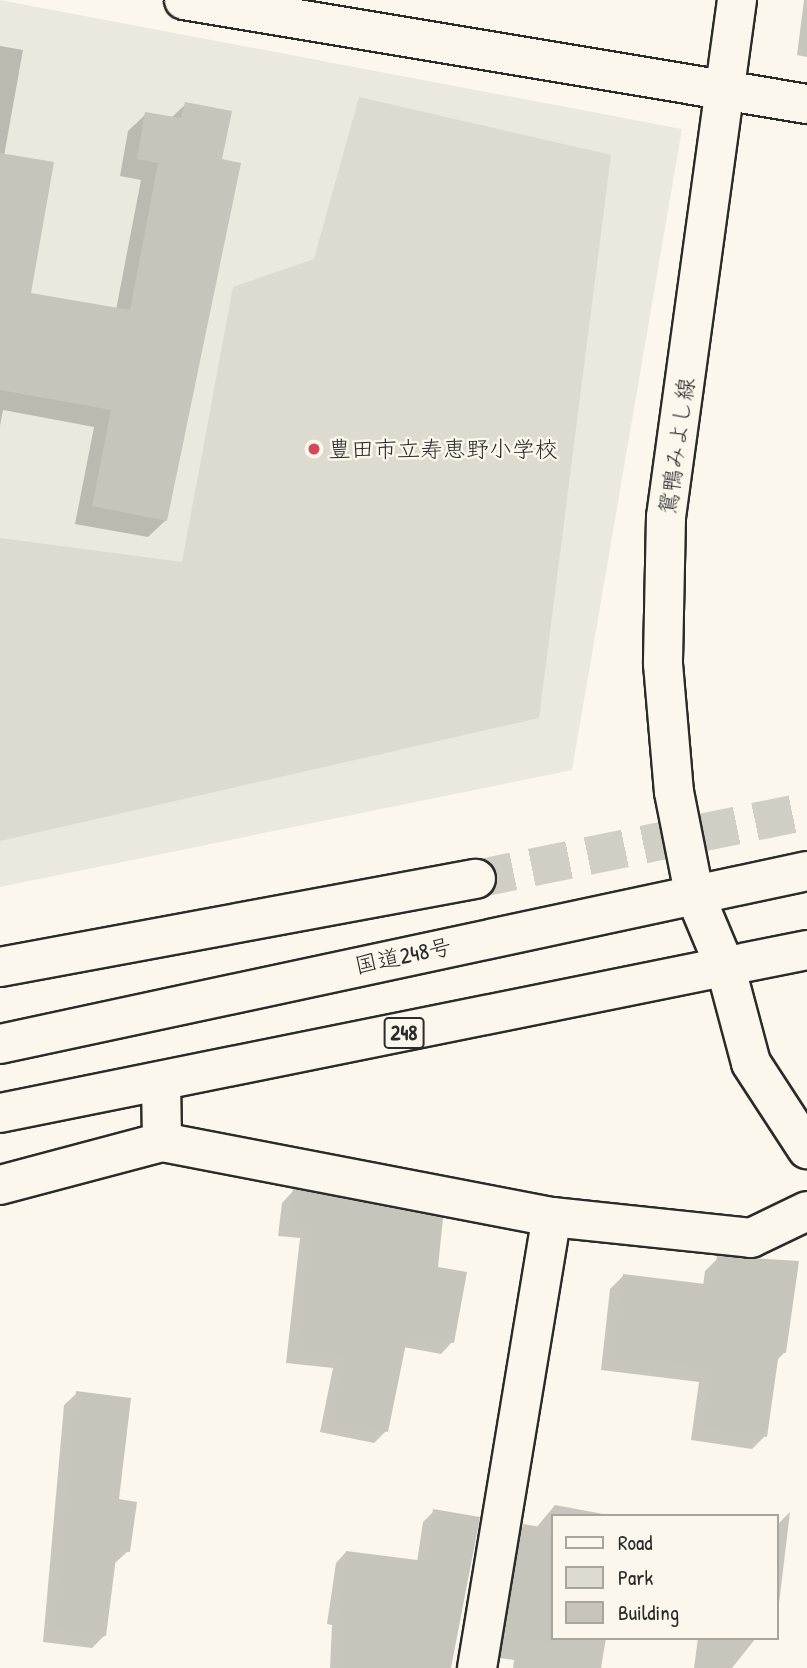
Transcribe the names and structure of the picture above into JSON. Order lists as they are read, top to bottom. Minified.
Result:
{"streets":{"main road":["鴛鴨みよし線","国道248号","248"]},"crossings":[["鴛鴨みよし線","国道248号"],["鴛鴨みよし線","248"]],"places":["豊田市立寿恵野小学校"],"legend":["Road","Park","Building"]}
